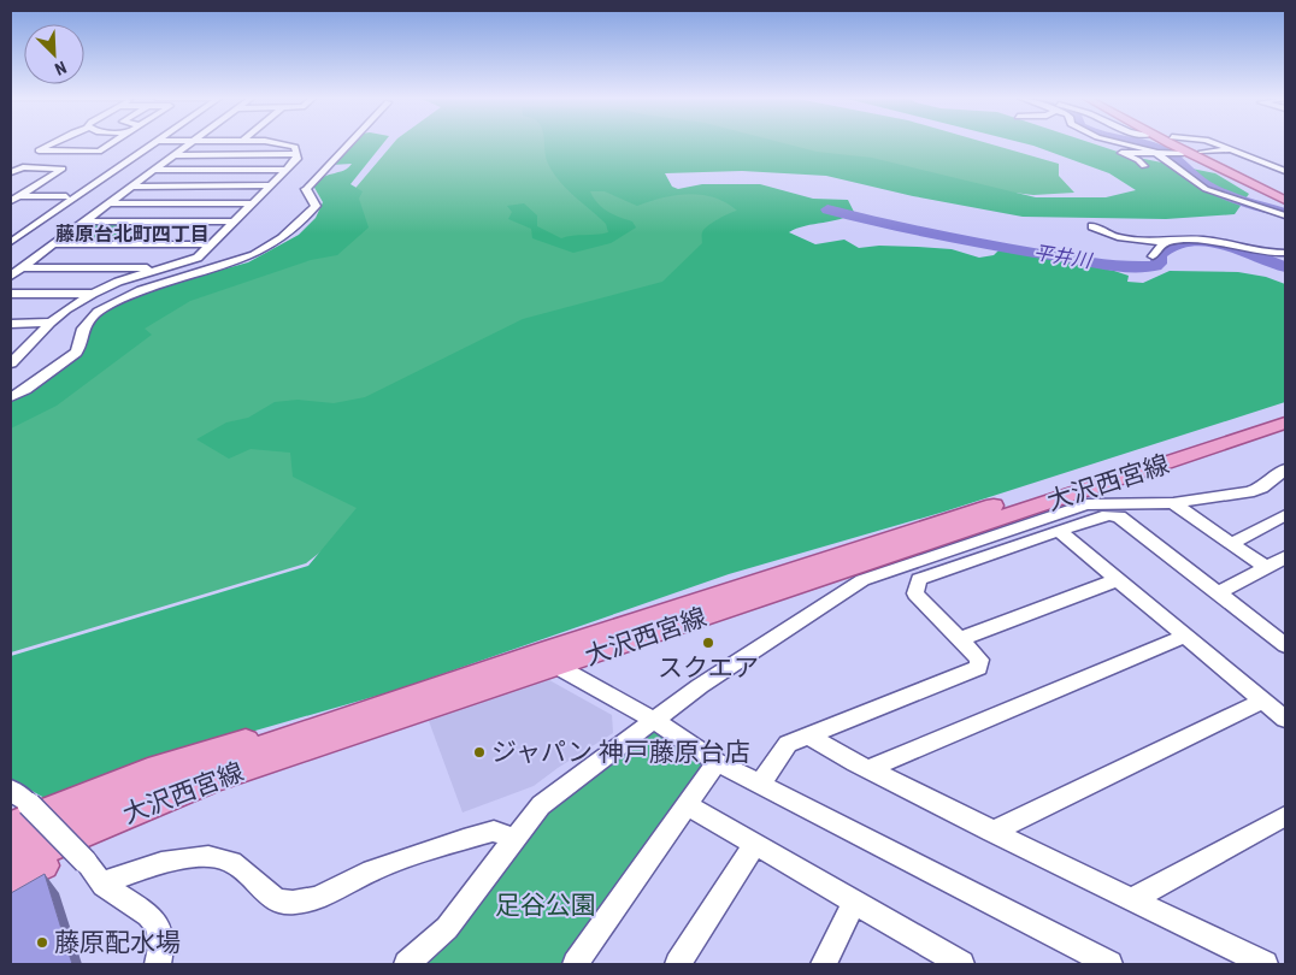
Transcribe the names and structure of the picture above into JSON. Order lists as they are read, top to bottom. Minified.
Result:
{"streets":{"main road":["大沢西宮線"]},"districts":["藤原台北町四丁目"],"water":["平井川"],"parks":["足谷公園"],"places":["スクエア","ジャパン 神戸藤原台店","藤原配水場"],"north":"bottom right"}
